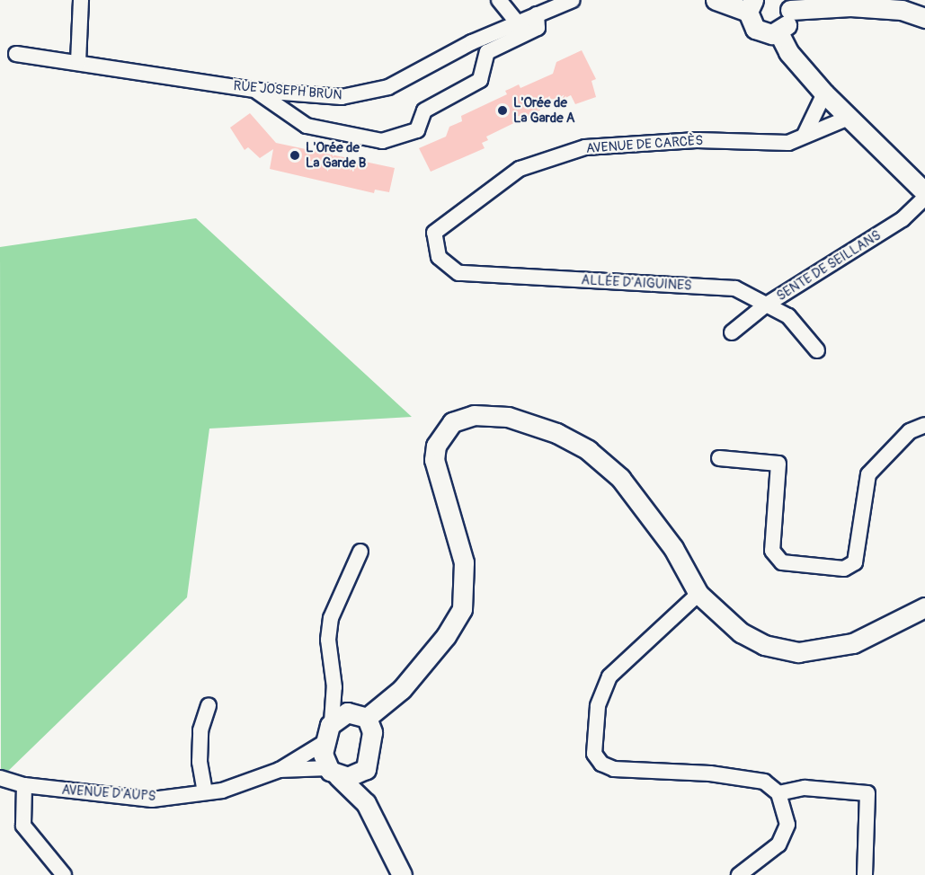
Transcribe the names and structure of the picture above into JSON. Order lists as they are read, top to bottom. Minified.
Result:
{"streets":{"street":["RUE JOSEPH BRUN","AVENUE DE CARCÈS","SENTE DE SEILLANS","ALLÉE D'AIGUINES","AVENUE D'AUPS"]},"crossings":[["AVENUE DE CARCÈS","ALLÉE D'AIGUINES"],["SENTE DE SEILLANS","ALLÉE D'AIGUINES"]],"places":["L'Orée de La Garde A","L'Orée de La Garde B"]}
